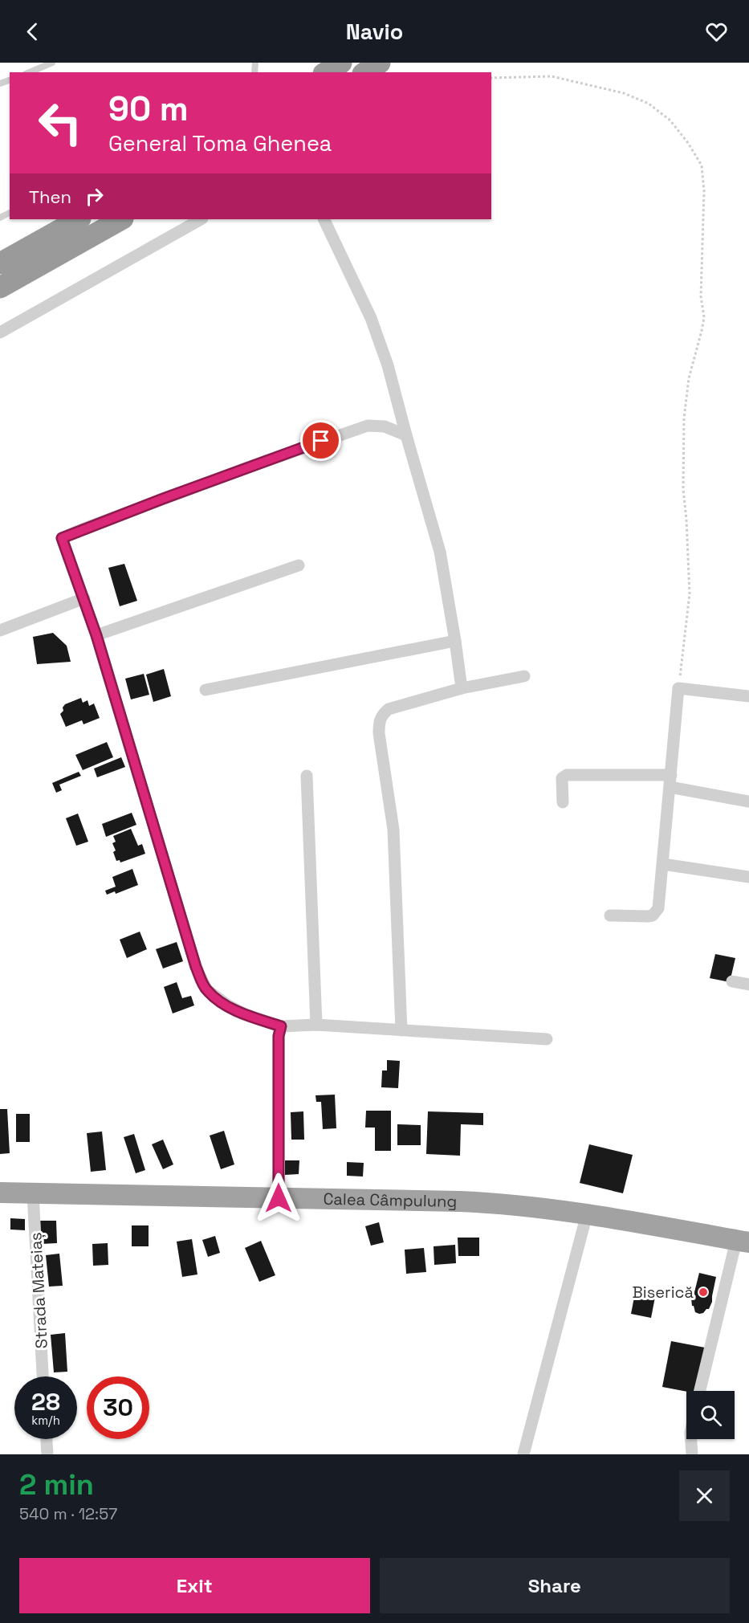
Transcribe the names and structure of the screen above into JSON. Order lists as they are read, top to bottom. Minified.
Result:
{"streets":{"highway":["Calea Câmpulung"],"street":["Strada Mateiaș"]},"crossings":[["Calea Câmpulung","Strada Mateiaș"]],"places":["Biserică"],"page":{"header":"Navio","turn":["90 m","General Toma Ghenea"],"then":"Then","speed":"28 km/h","limit":"30","heading":["2 min","540 m · 12:57"],"buttons":["Exit","Share"]}}
